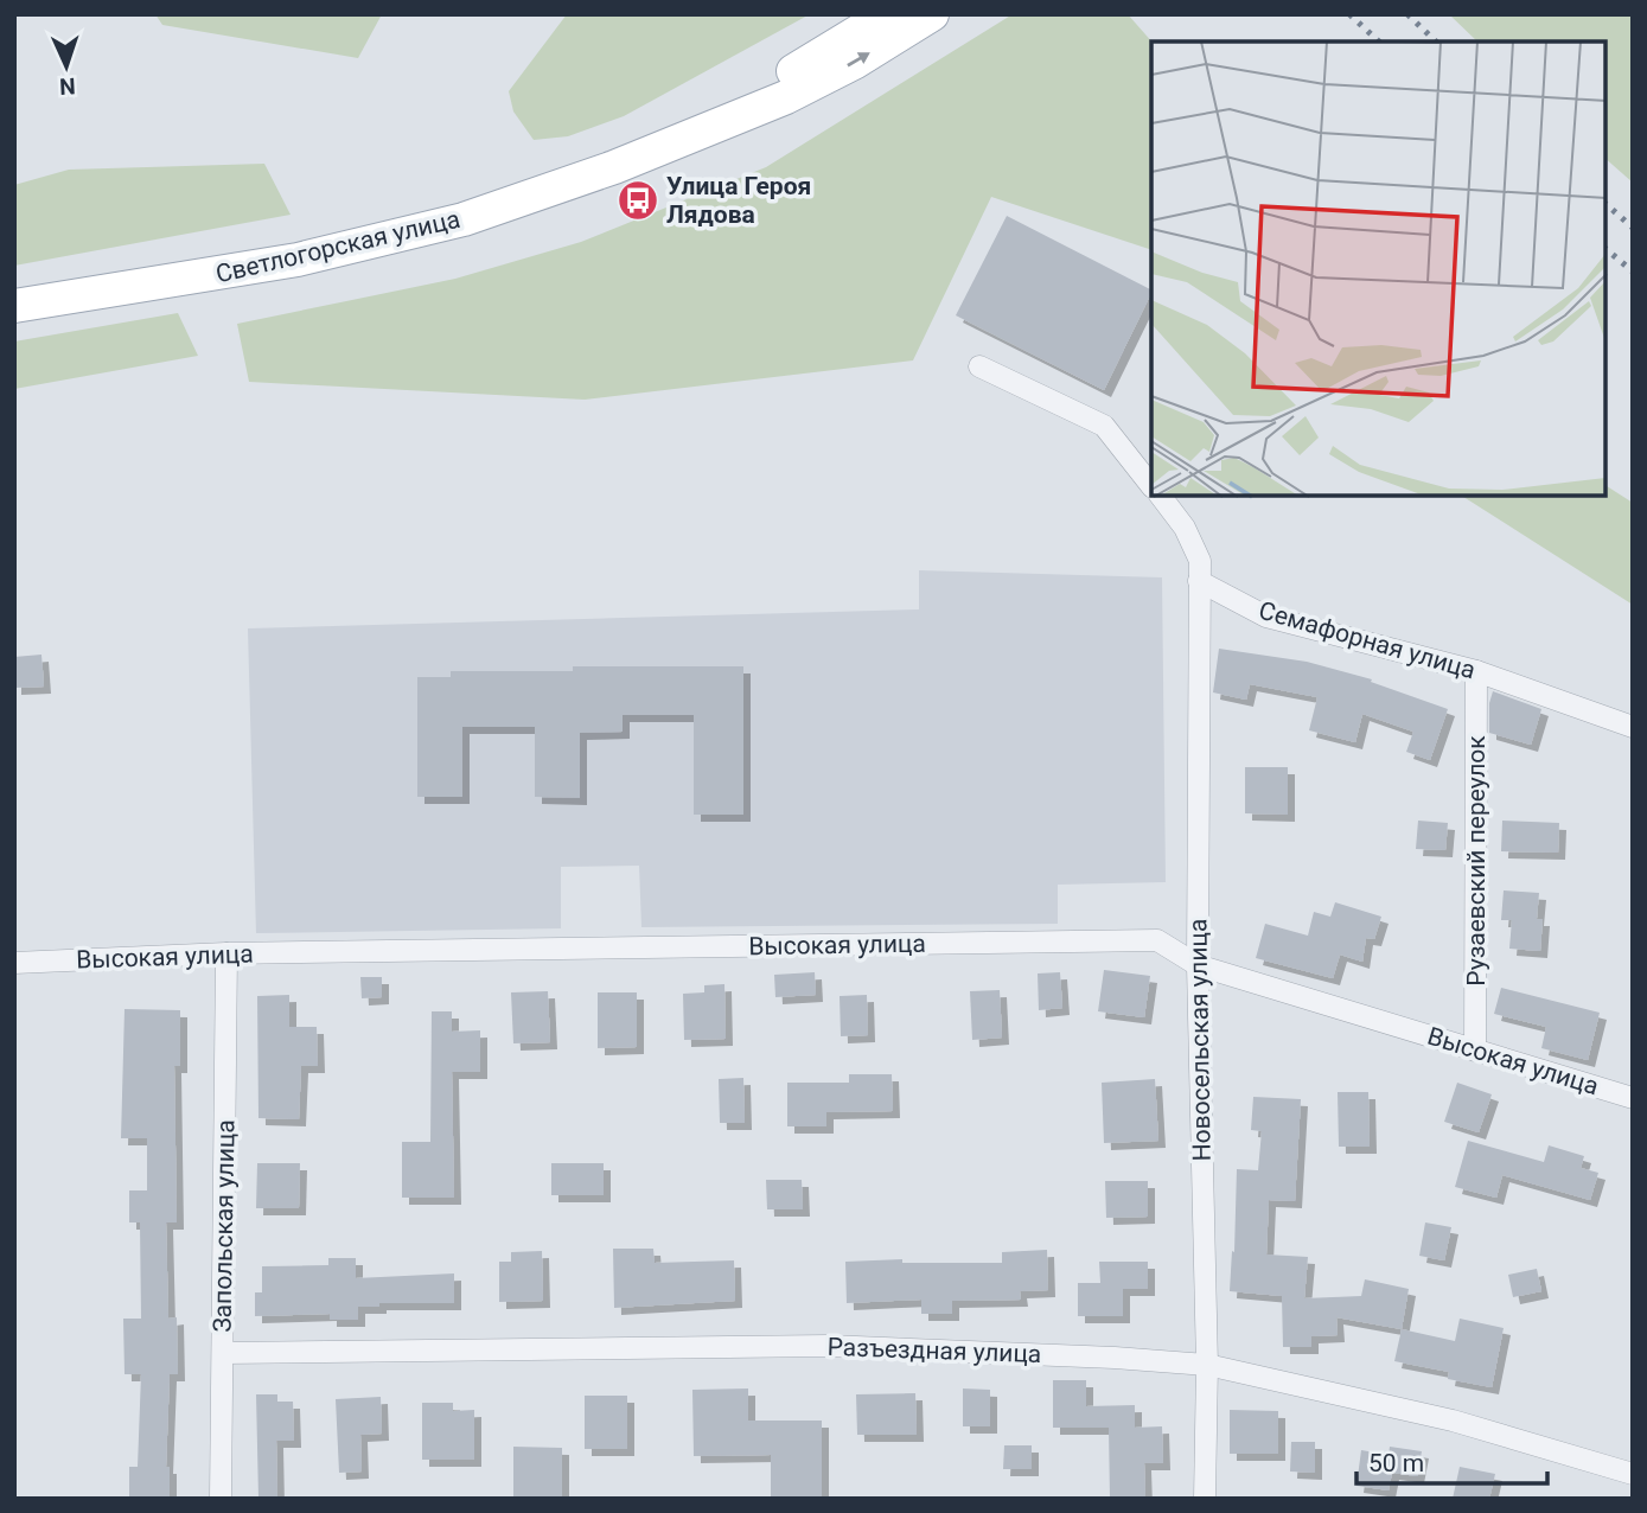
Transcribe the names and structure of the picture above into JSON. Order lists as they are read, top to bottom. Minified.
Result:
{"streets":{"main road":["Светлогорская улица"],"street":["Семафорная улица","Рузаевский переулок","Высокая улица","Новосельская улица","Запольская улица","Разъездная улица"]},"crossings":[["Семафорная улица","Рузаевский переулок"],["Семафорная улица","Новосельская улица"],["Рузаевский переулок","Высокая улица"],["Высокая улица","Новосельская улица"],["Высокая улица","Запольская улица"],["Новосельская улица","Разъездная улица"],["Запольская улица","Разъездная улица"]],"places":{"bus stop":["Улица Героя Лядова"]},"scale_bar":"50 m","north":"bottom"}
